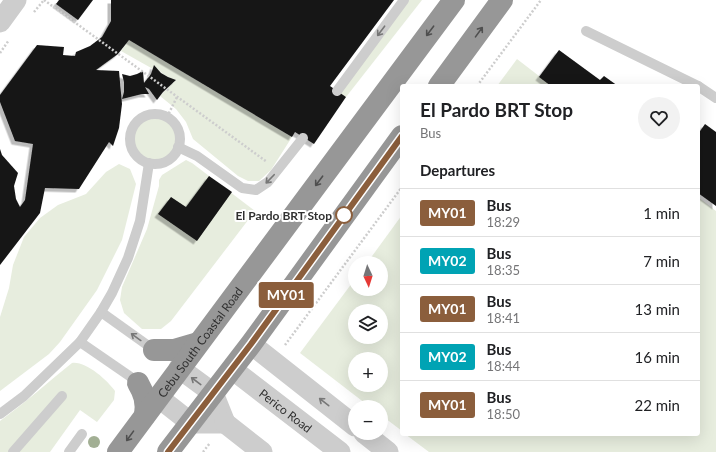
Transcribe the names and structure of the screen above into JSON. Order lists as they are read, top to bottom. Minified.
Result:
{"streets":{"highway":["Cebu South Coastal Road"],"street":["Perico Road"]},"places":["El Pardo BRT Stop"],"lines":["bus line MY01"],"north":"bottom","page":{"on_map":"MY01","heading":[["El Pardo BRT Stop","Bus"],"Departures"],"list":[{"mark":"MY01","name":"Bus","note":"18:29","value":"1 min"},{"mark":"MY02","name":"Bus","note":"18:35","value":"7 min"},{"mark":"MY01","name":"Bus","note":"18:41","value":"13 min"},{"mark":"MY02","name":"Bus","note":"18:44","value":"16 min"},{"mark":"MY01","name":"Bus","note":"18:50","value":"22 min"}],"map_buttons":["+","−"]}}
